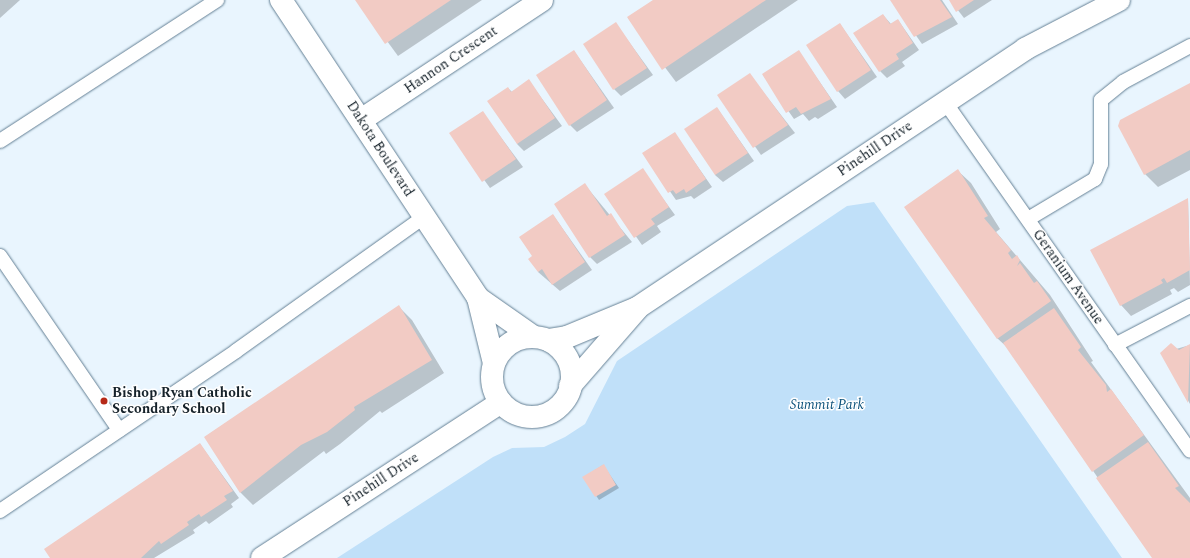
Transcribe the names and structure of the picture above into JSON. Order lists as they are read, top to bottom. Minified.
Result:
{"streets":{"street":["Hannon Crescent","Dakota Boulevard","Pinehill Drive"],"lane":["Geranium Avenue"]},"crossings":[["Hannon Crescent","Dakota Boulevard"],["Dakota Boulevard","Pinehill Drive"],["Pinehill Drive","Geranium Avenue"]],"parks":["Summit Park"],"places":["Bishop Ryan Catholic Secondary School"]}
